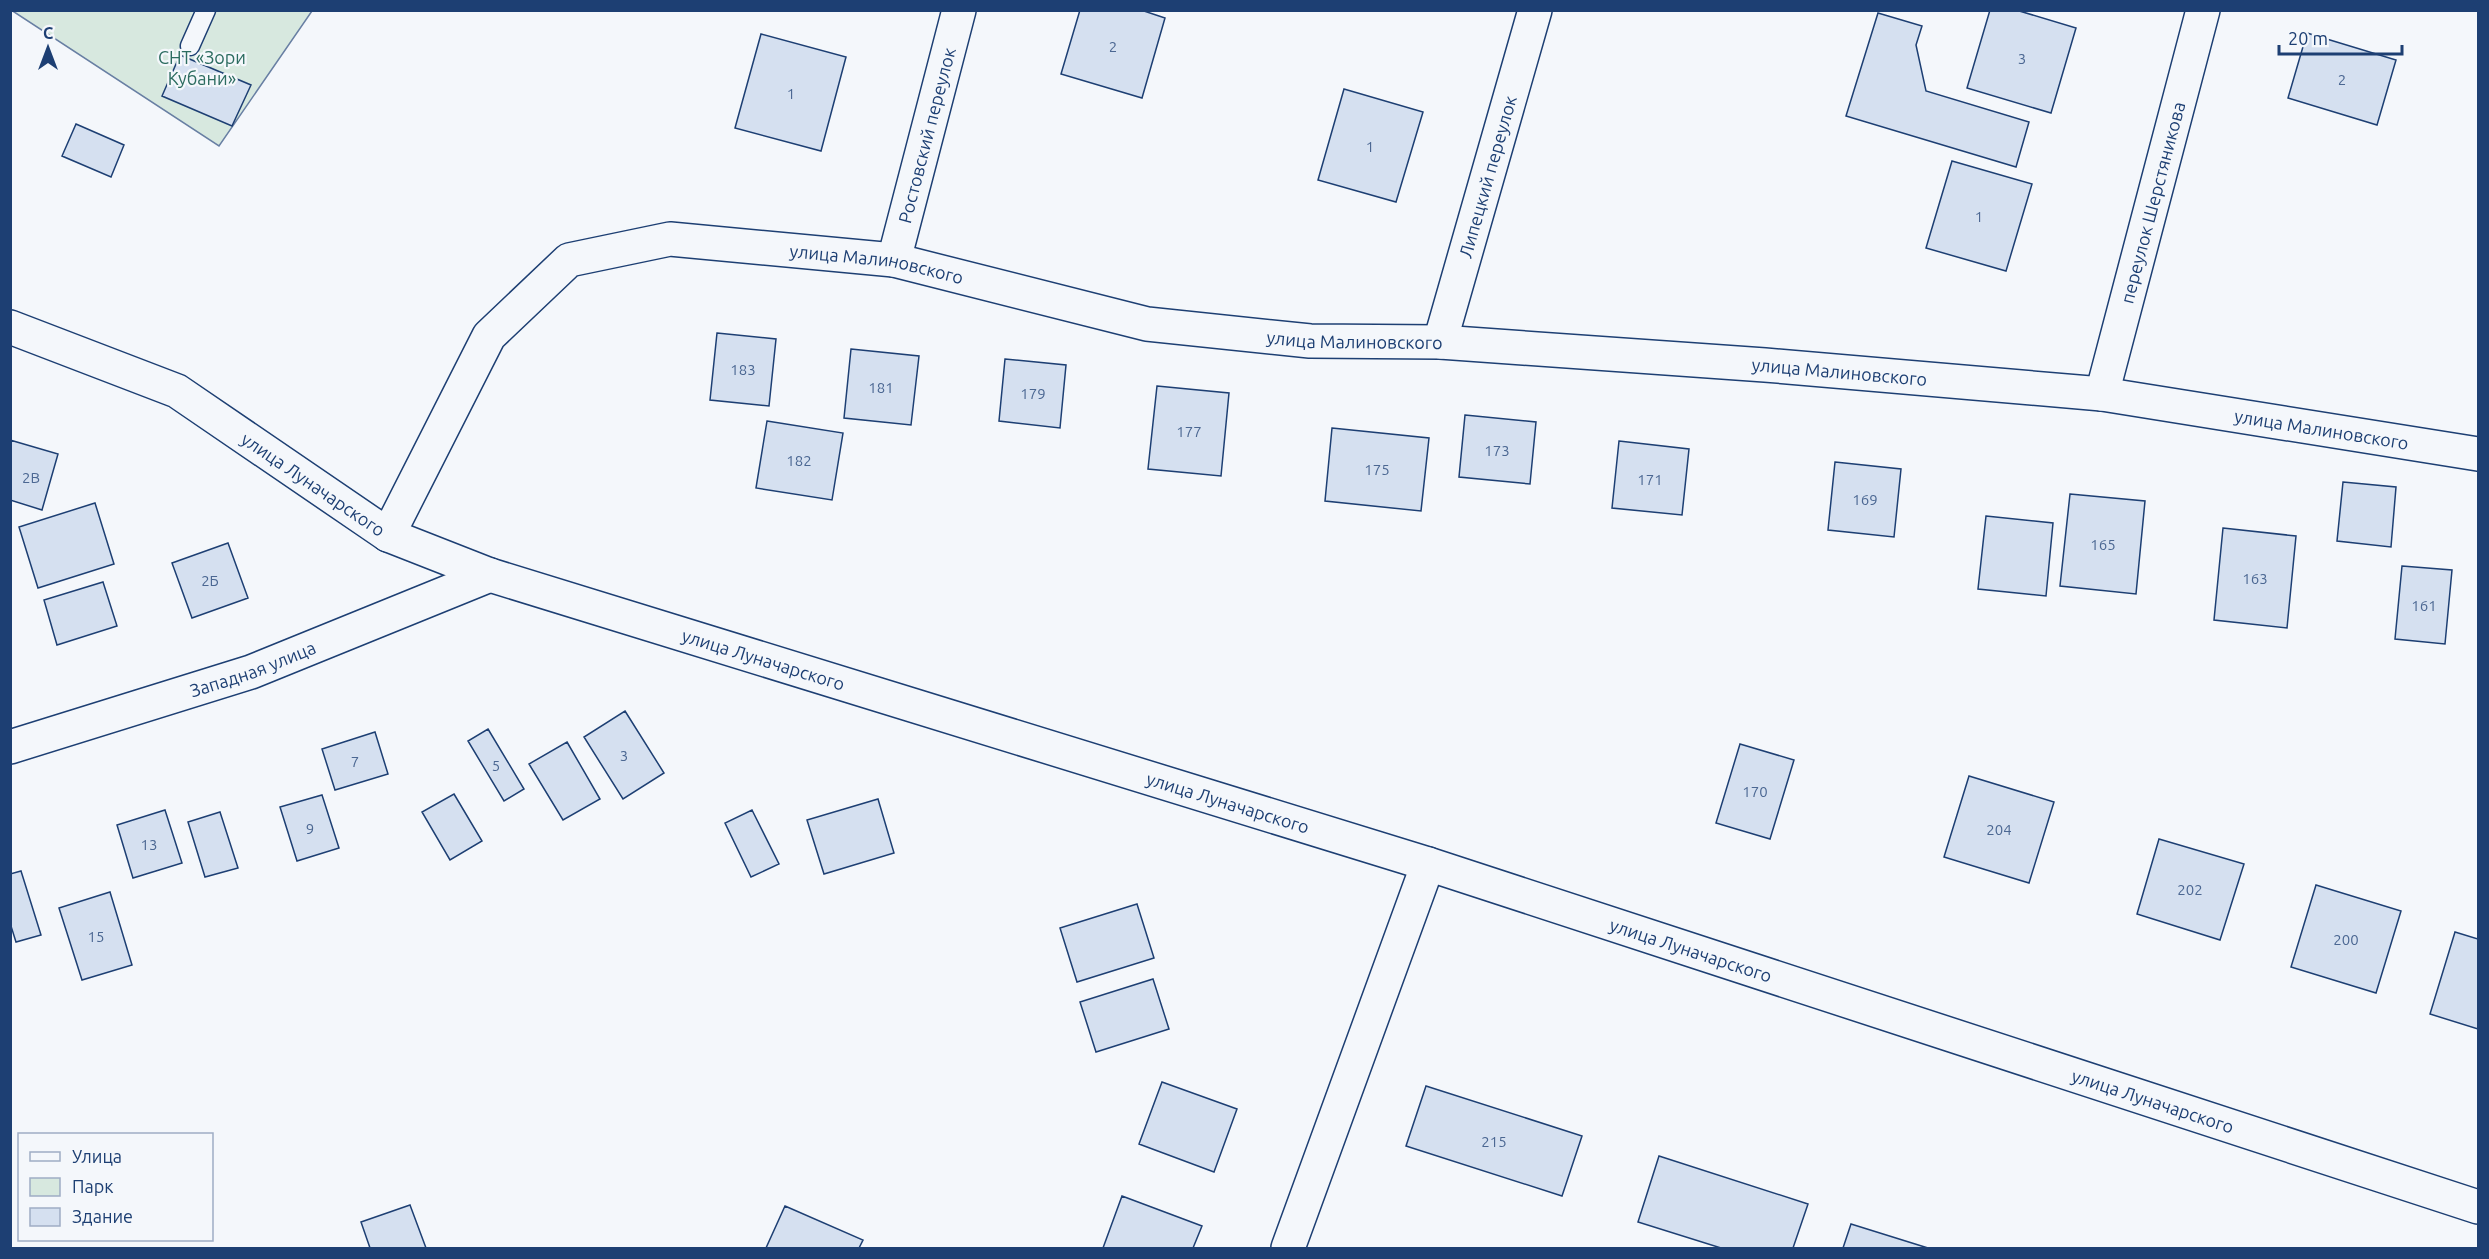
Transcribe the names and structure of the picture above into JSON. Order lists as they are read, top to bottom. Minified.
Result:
{"streets":{"street":["Ростовский переулок","Липецкий переулок","переулок Шерстяникова","улица Малиновского","улица Луначарского","Западная улица"]},"crossings":[["Ростовский переулок","улица Малиновского"],["Липецкий переулок","улица Малиновского"],["переулок Шерстяникова","улица Малиновского"],["улица Малиновского","улица Луначарского"],["улица Луначарского","Западная улица"]],"parks":["СНТ «Зори Кубани»"],"house_numbers":["2","3","2","1","1","1","183","181","179","177","173","182","175","2В","171","169","165","163","2Б","161","3","7","5","170","9","204","13","202","15","200","215"],"legend":["Улица","Парк","Здание"],"scale_bar":"20 m","north":"top"}
